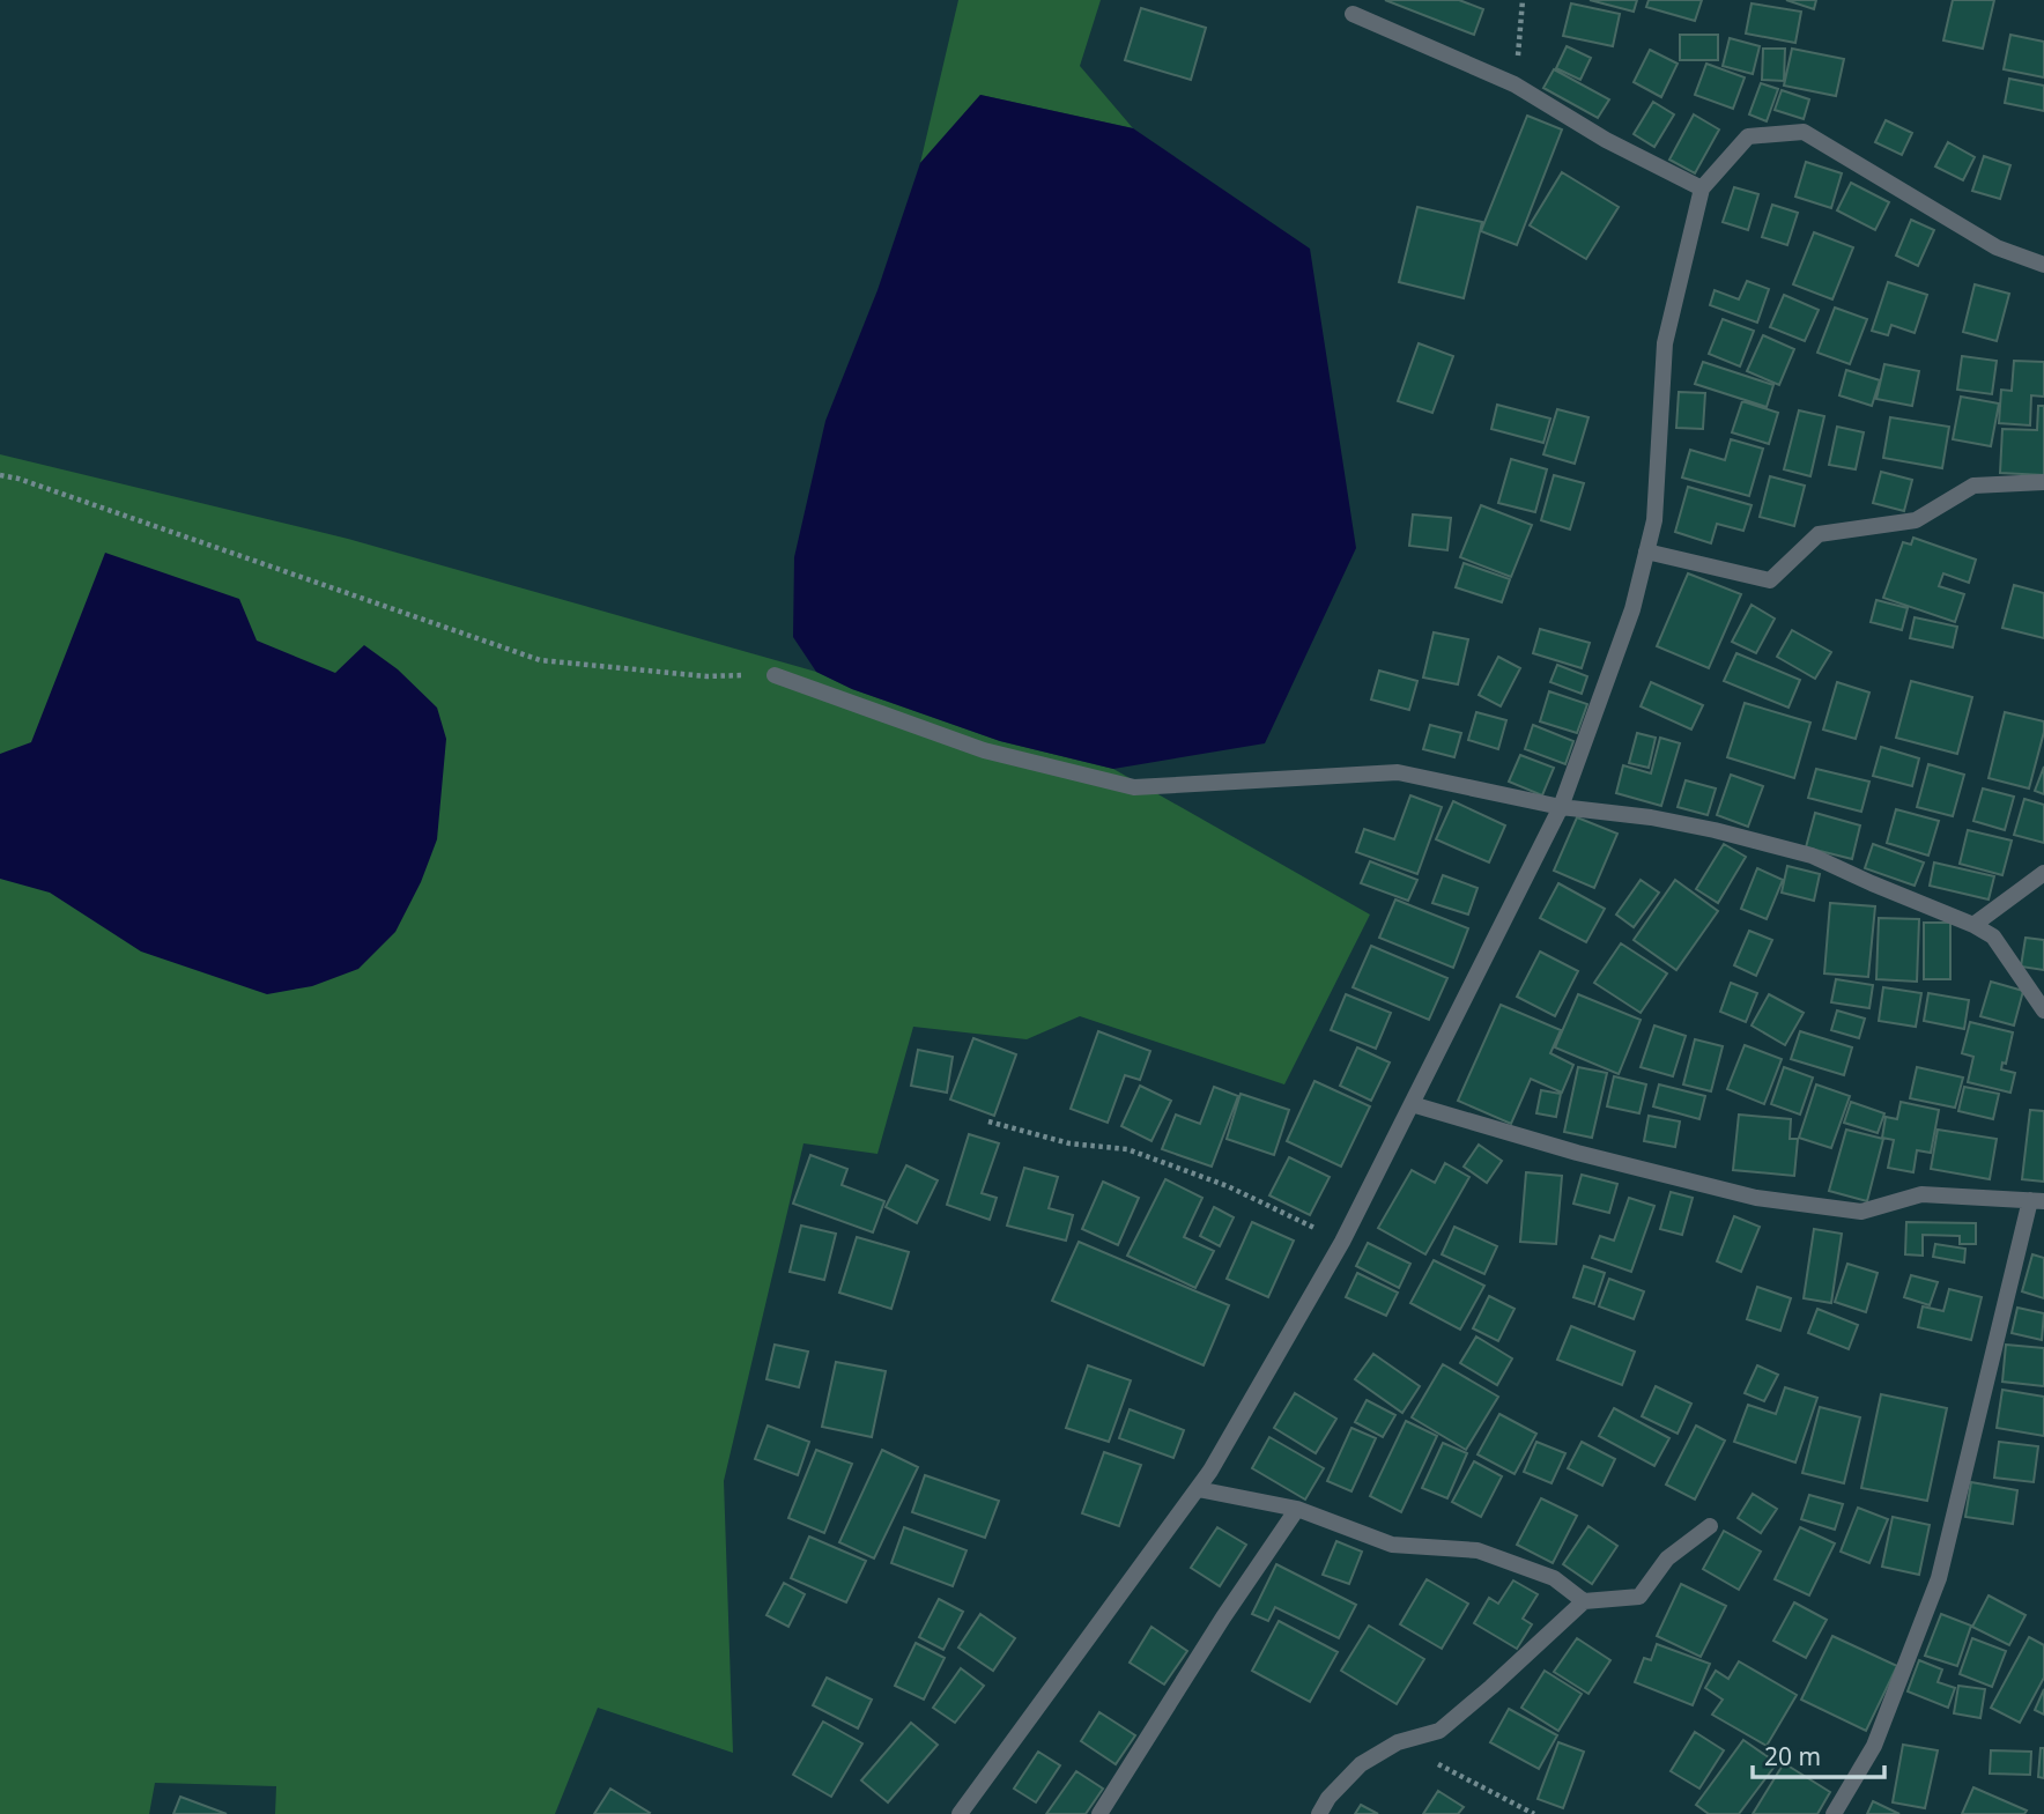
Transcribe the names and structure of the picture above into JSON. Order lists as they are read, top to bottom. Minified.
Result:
{"scale_bar":"20 m"}
